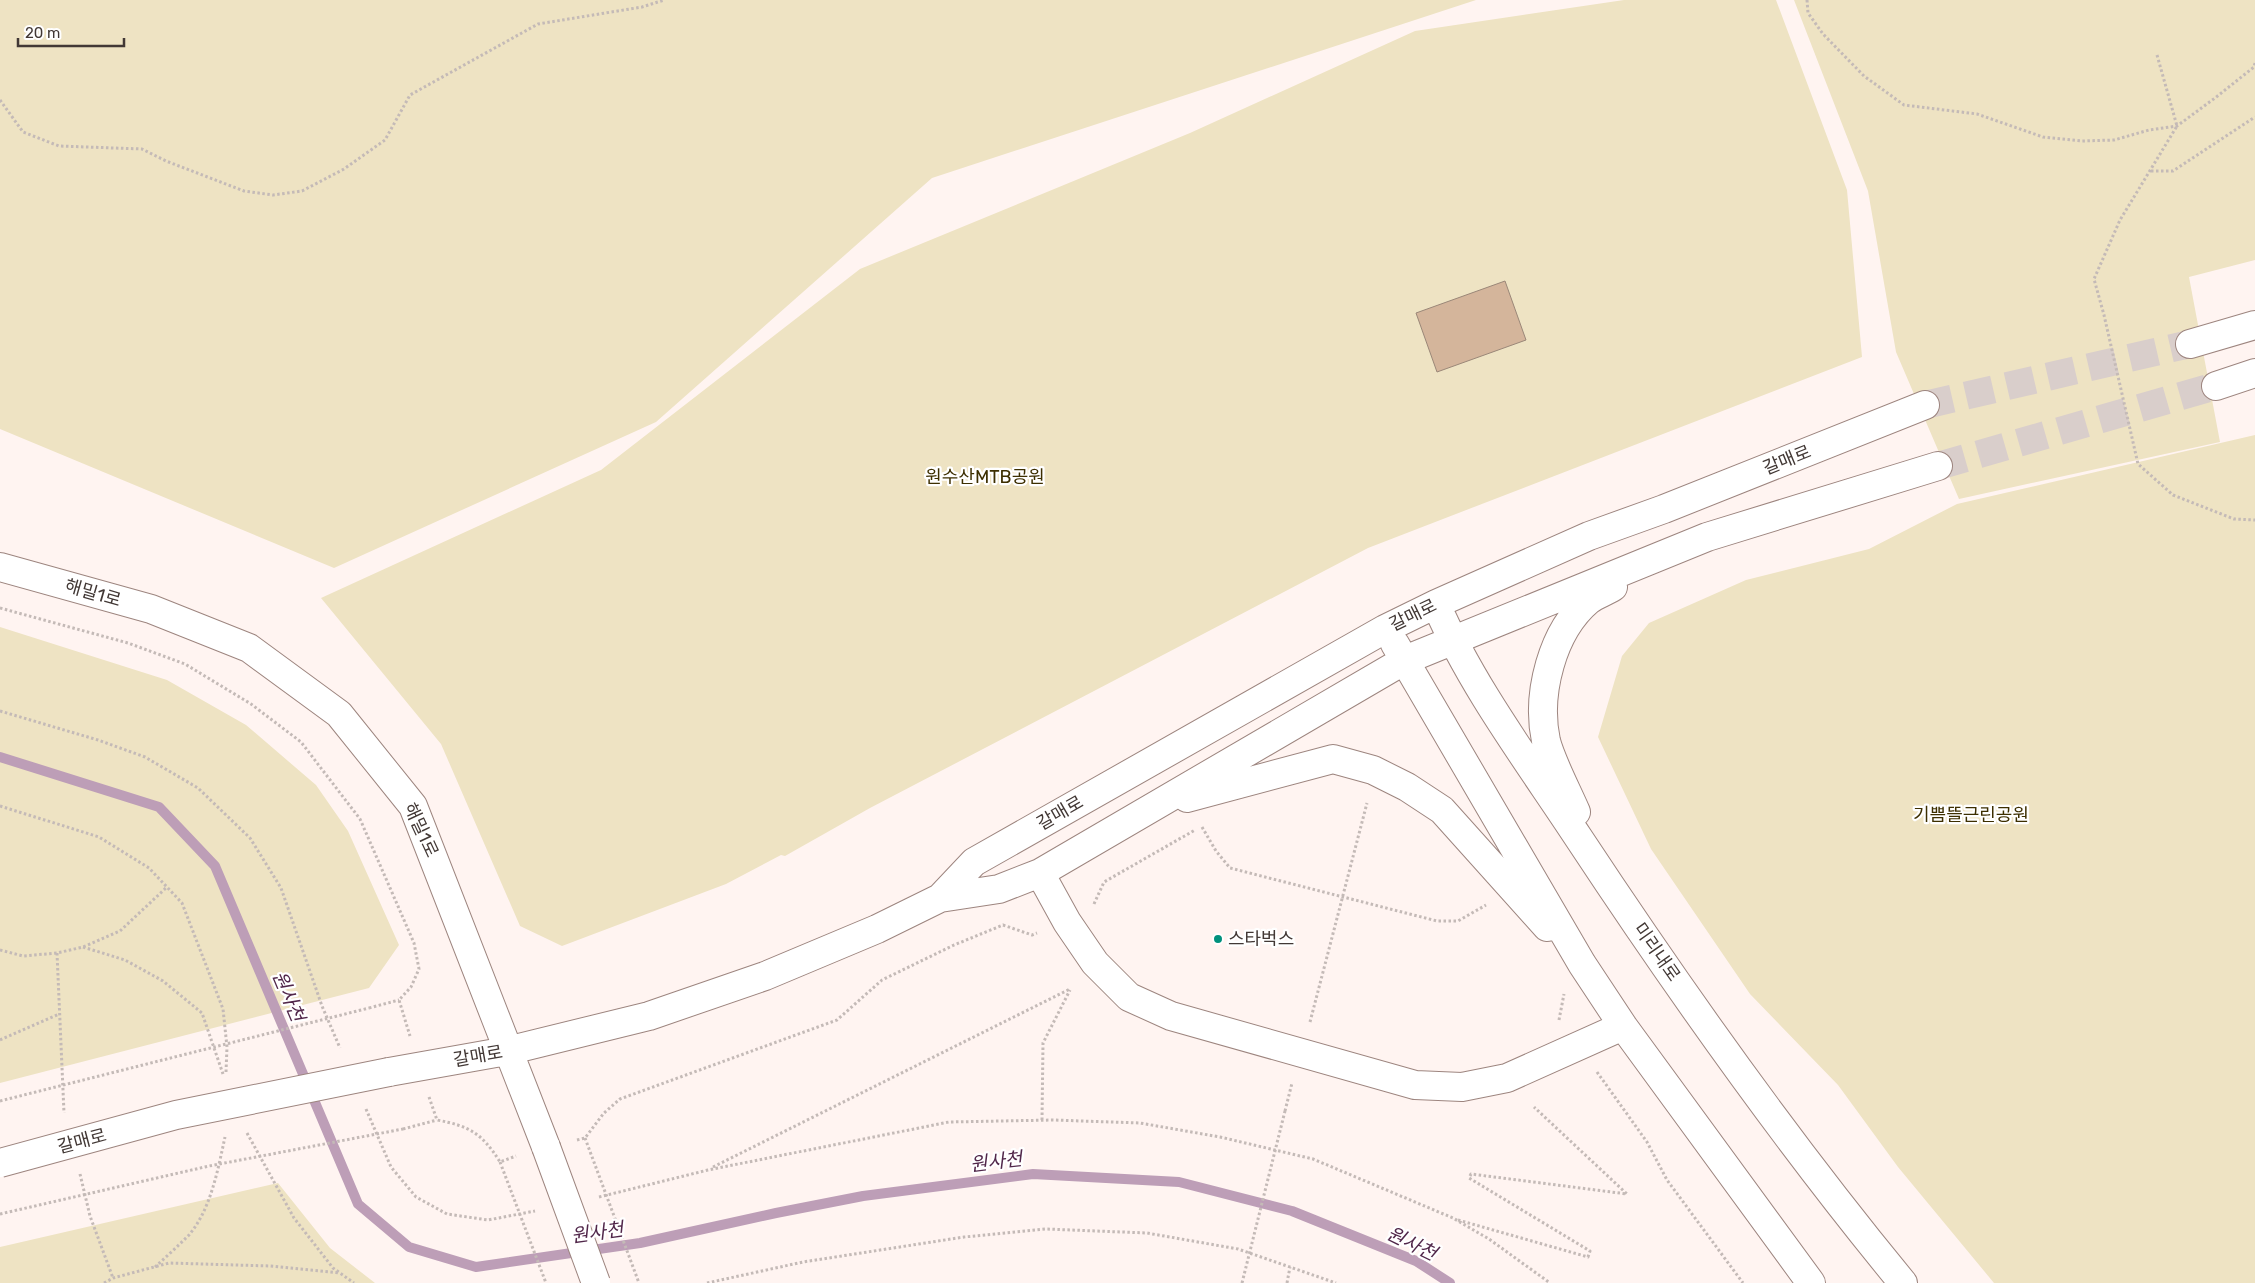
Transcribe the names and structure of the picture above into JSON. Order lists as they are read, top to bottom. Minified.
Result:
{"streets":{"street":["갈매로","해밀1로","미리내로"]},"crossings":[["갈매로","해밀1로"],["갈매로","미리내로"]],"water":["원사천"],"parks":["원수산MTB공원","기쁨뜰근린공원"],"places":["스타벅스"],"scale_bar":"20 m"}
